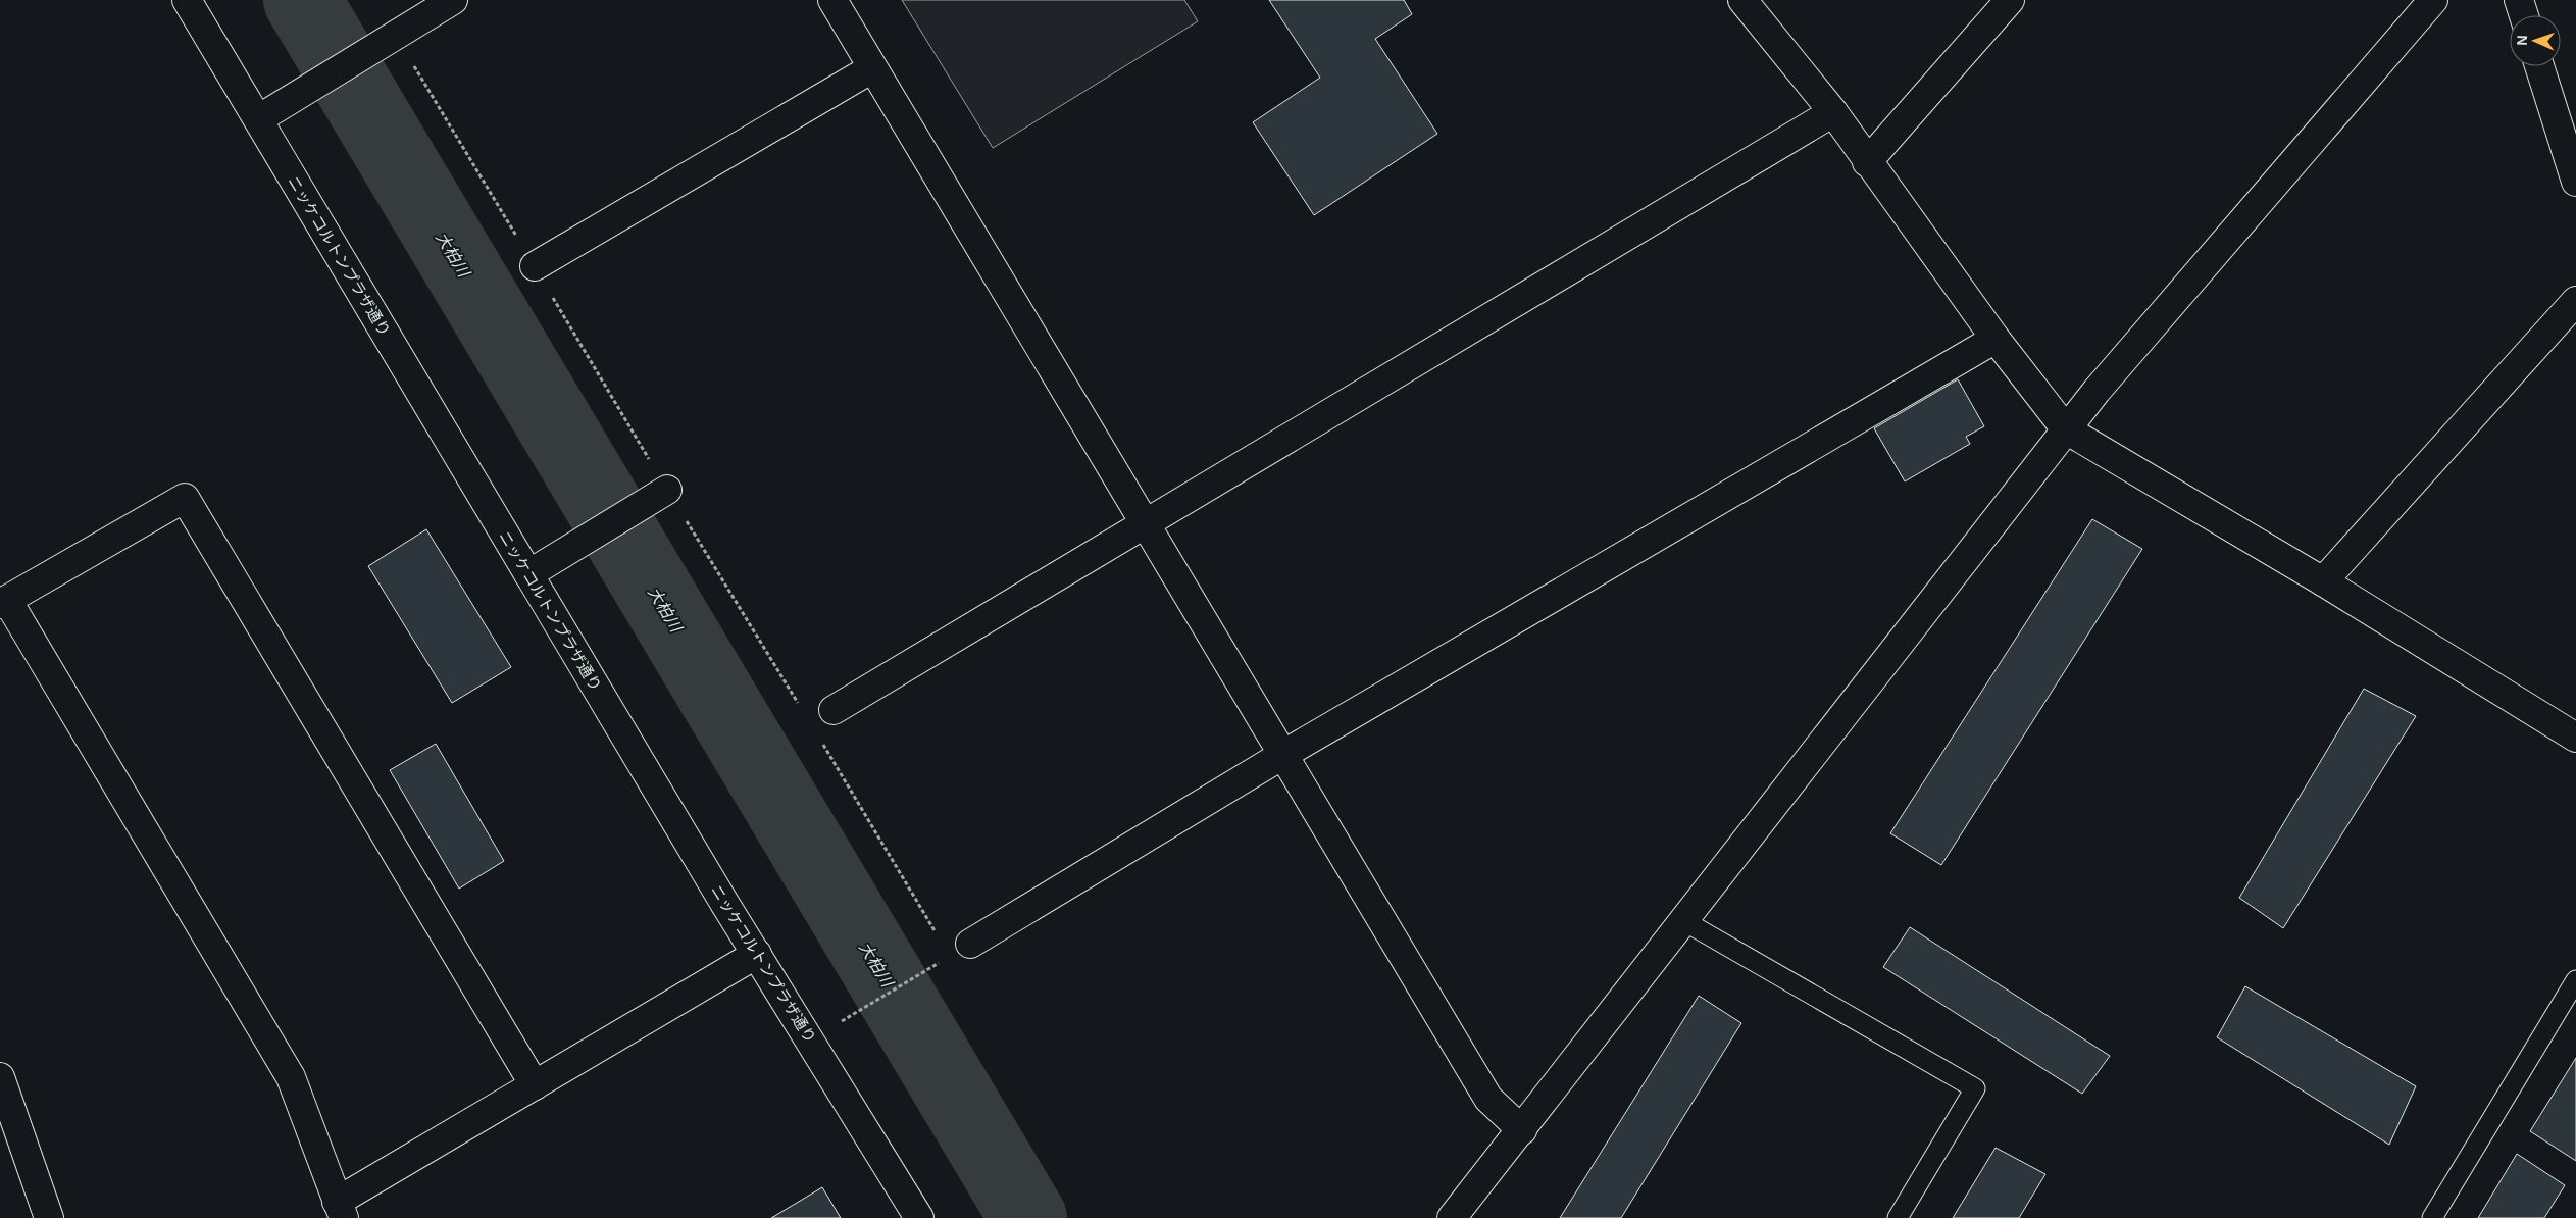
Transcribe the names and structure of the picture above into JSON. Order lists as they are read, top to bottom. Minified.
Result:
{"streets":{"street":["ニッケコルトンプラザ通り"]},"water":["大柏川"],"north":"left"}
